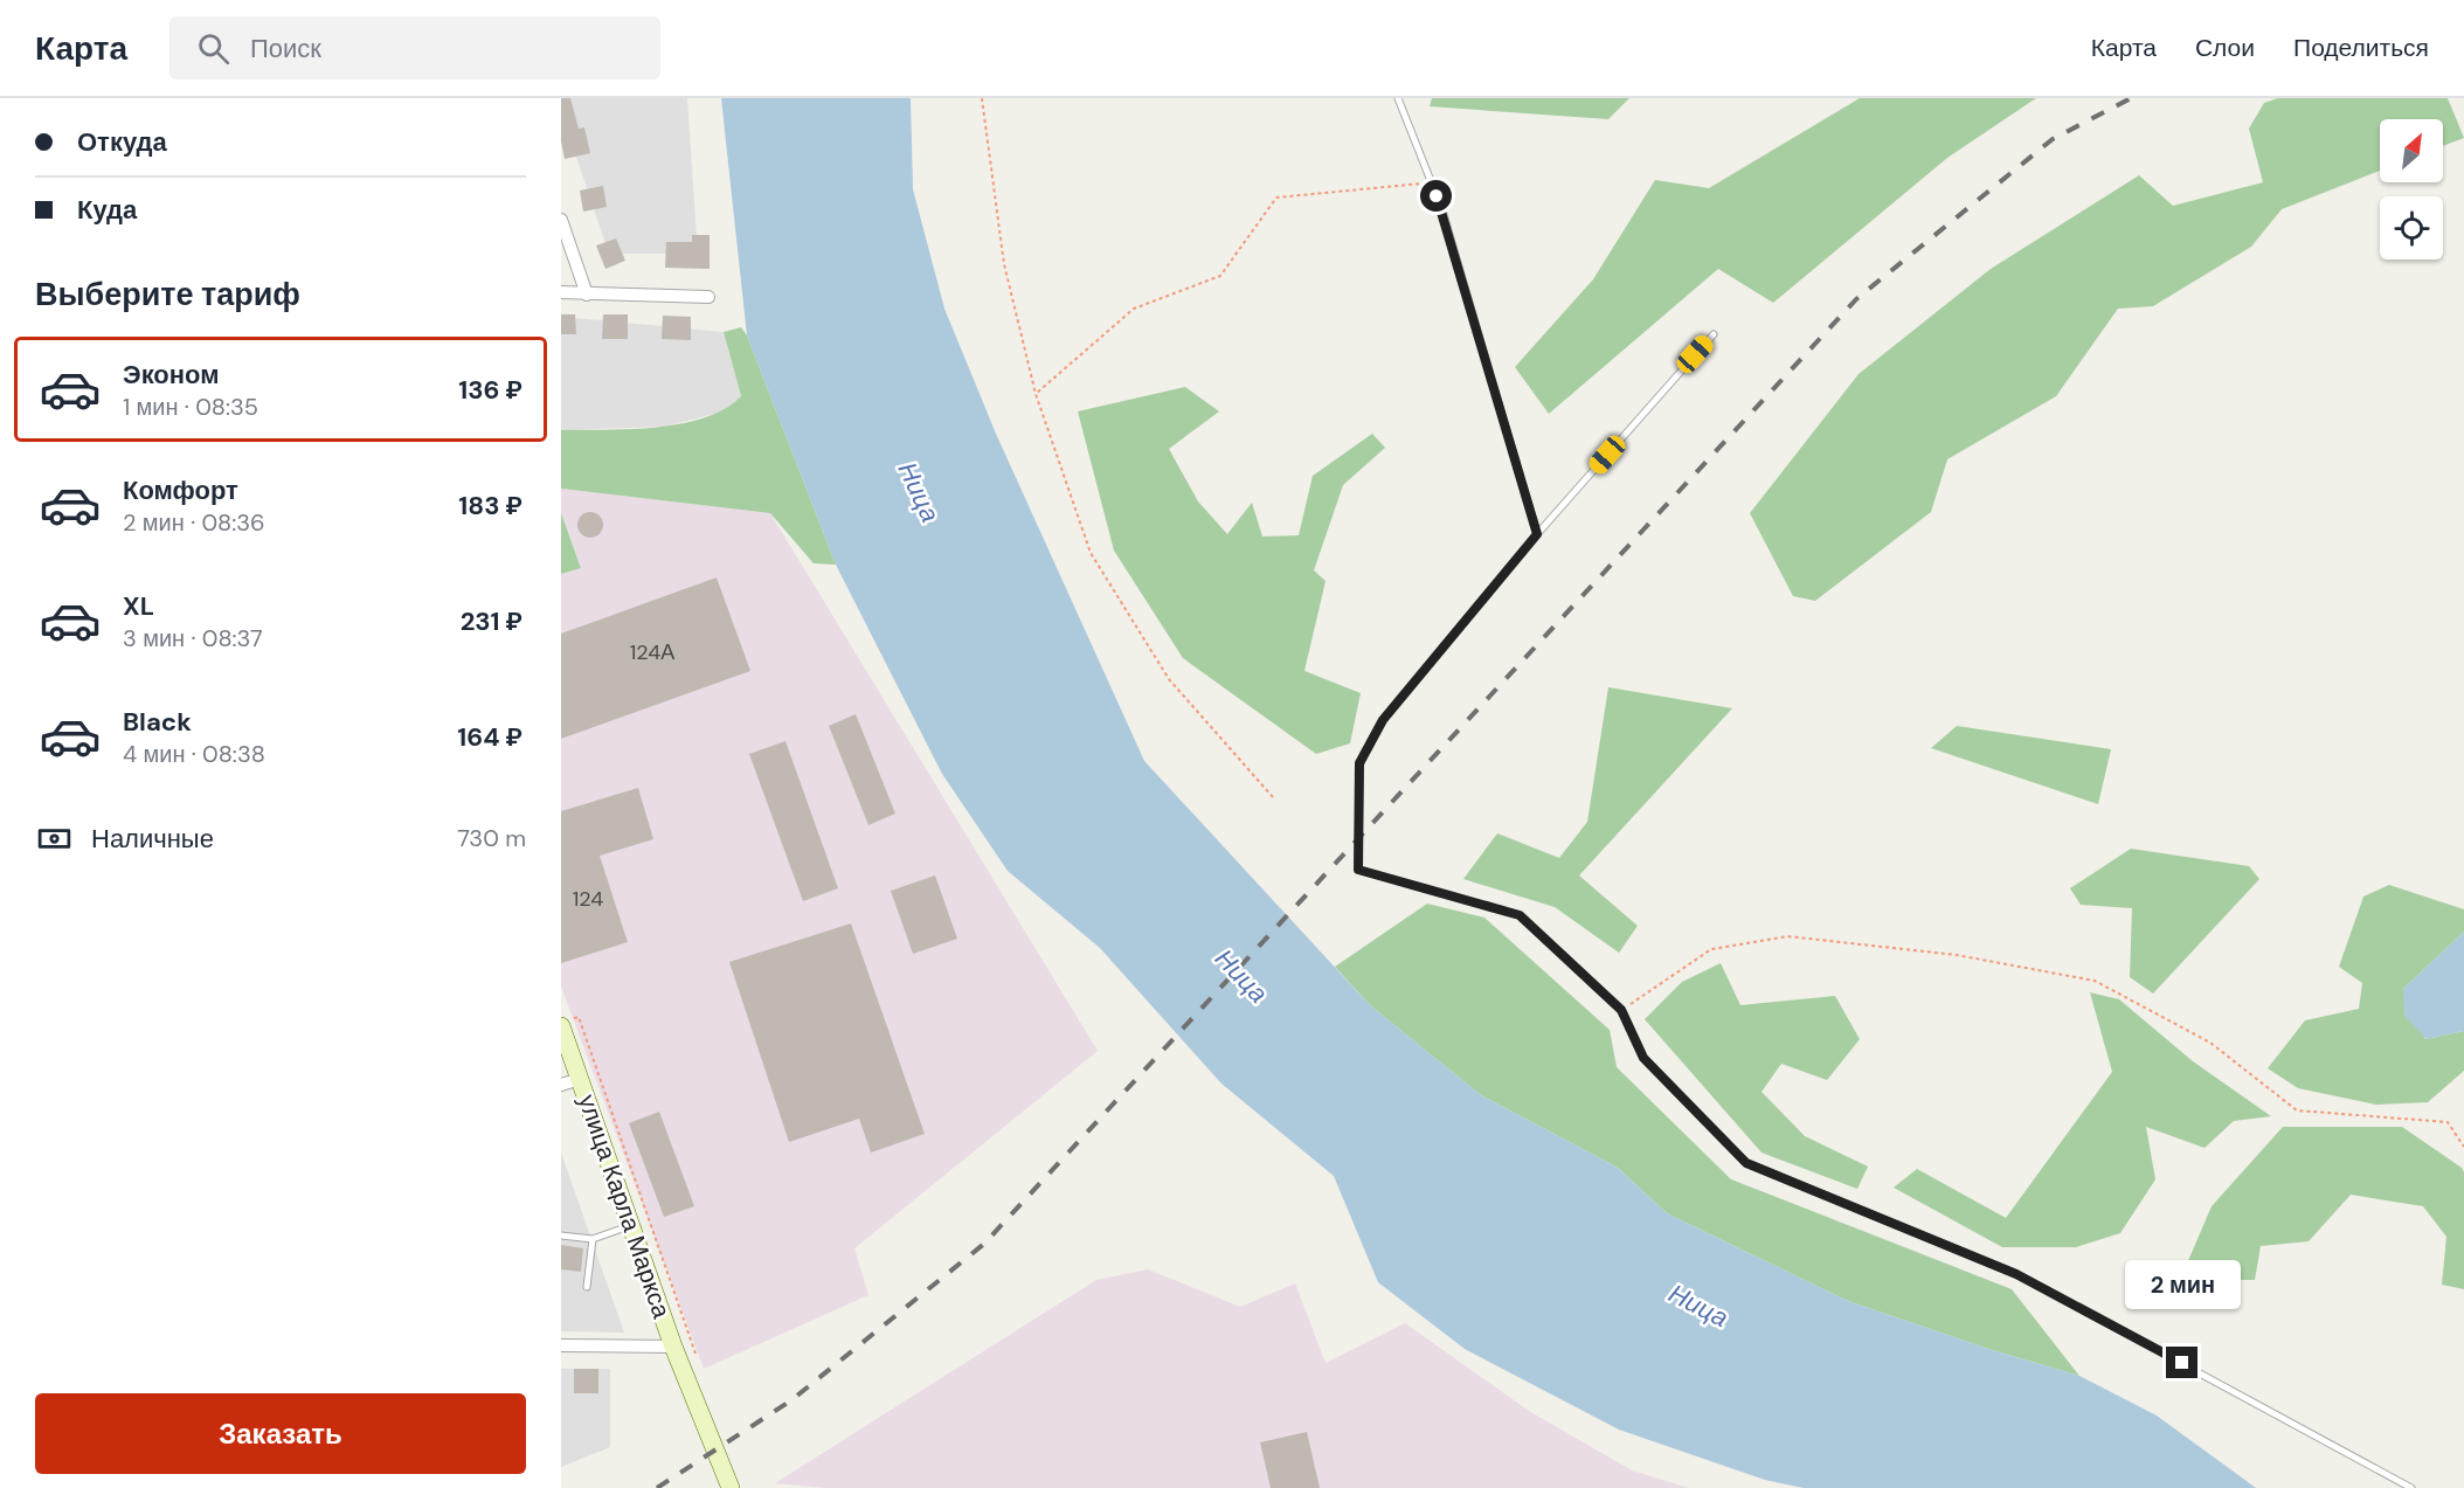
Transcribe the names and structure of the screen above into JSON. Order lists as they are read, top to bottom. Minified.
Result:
{"streets":{"street":["улица Карла Маркса"]},"water":["Ница"],"house_numbers":["124А","124"],"north":"top right","page":{"header":"Карта","search":"Поиск","nav":["Карта","Слои","Поделиться"],"banner":["Откуда","Куда"],"heading":"Выберите тариф","list":[{"name":"Эконом","note":"1 мин · 08:35","value":"136 ₽"},{"name":"Комфорт","note":"2 мин · 08:36","value":"183 ₽"},{"name":"XL","note":"3 мин · 08:37","value":"231 ₽"},{"name":"Black","note":"4 мин · 08:38","value":"164 ₽"}],"pay":["Наличные","730 m"],"bubble":"2 мин","buttons":"Заказать"}}
